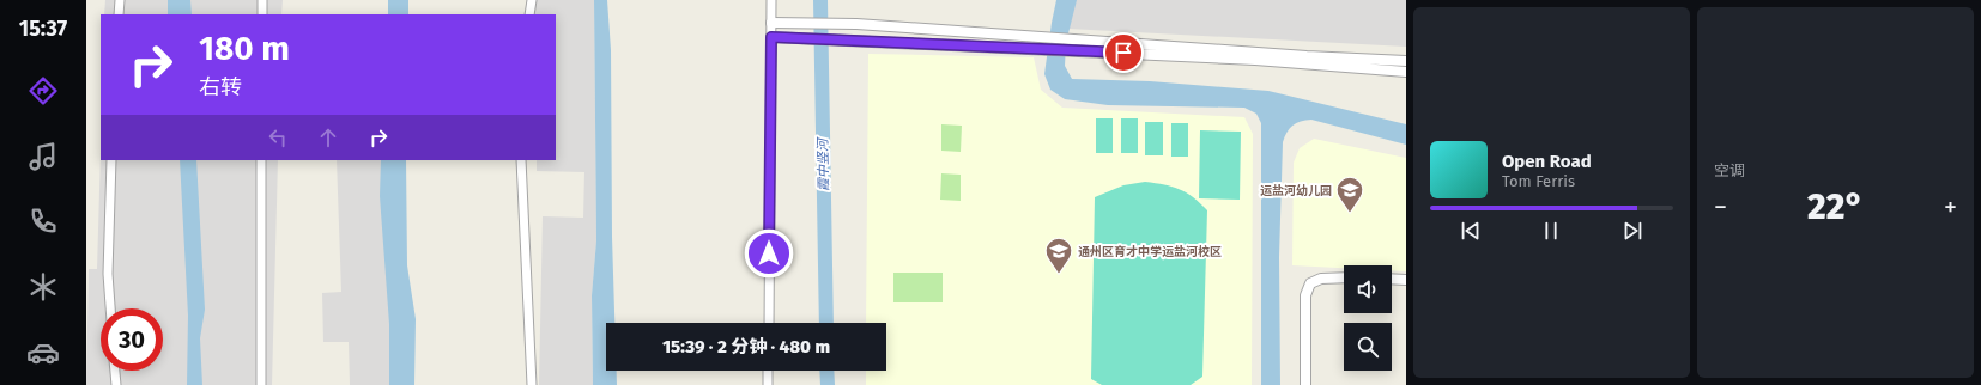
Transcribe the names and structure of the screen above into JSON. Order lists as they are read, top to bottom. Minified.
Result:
{"water":["霞中竖河"],"places":{"school or university":["运盐河幼儿园","通州区育才中学运盐河校区"]},"page":{"tabs":"15:37","tile":"空调","turn":["180 m","右转"],"song":["Open Road","Tom Ferris"],"heat":["−","22°","+"],"limit":"30","trip":"15:39 · 2 分钟 · 480 m"}}
